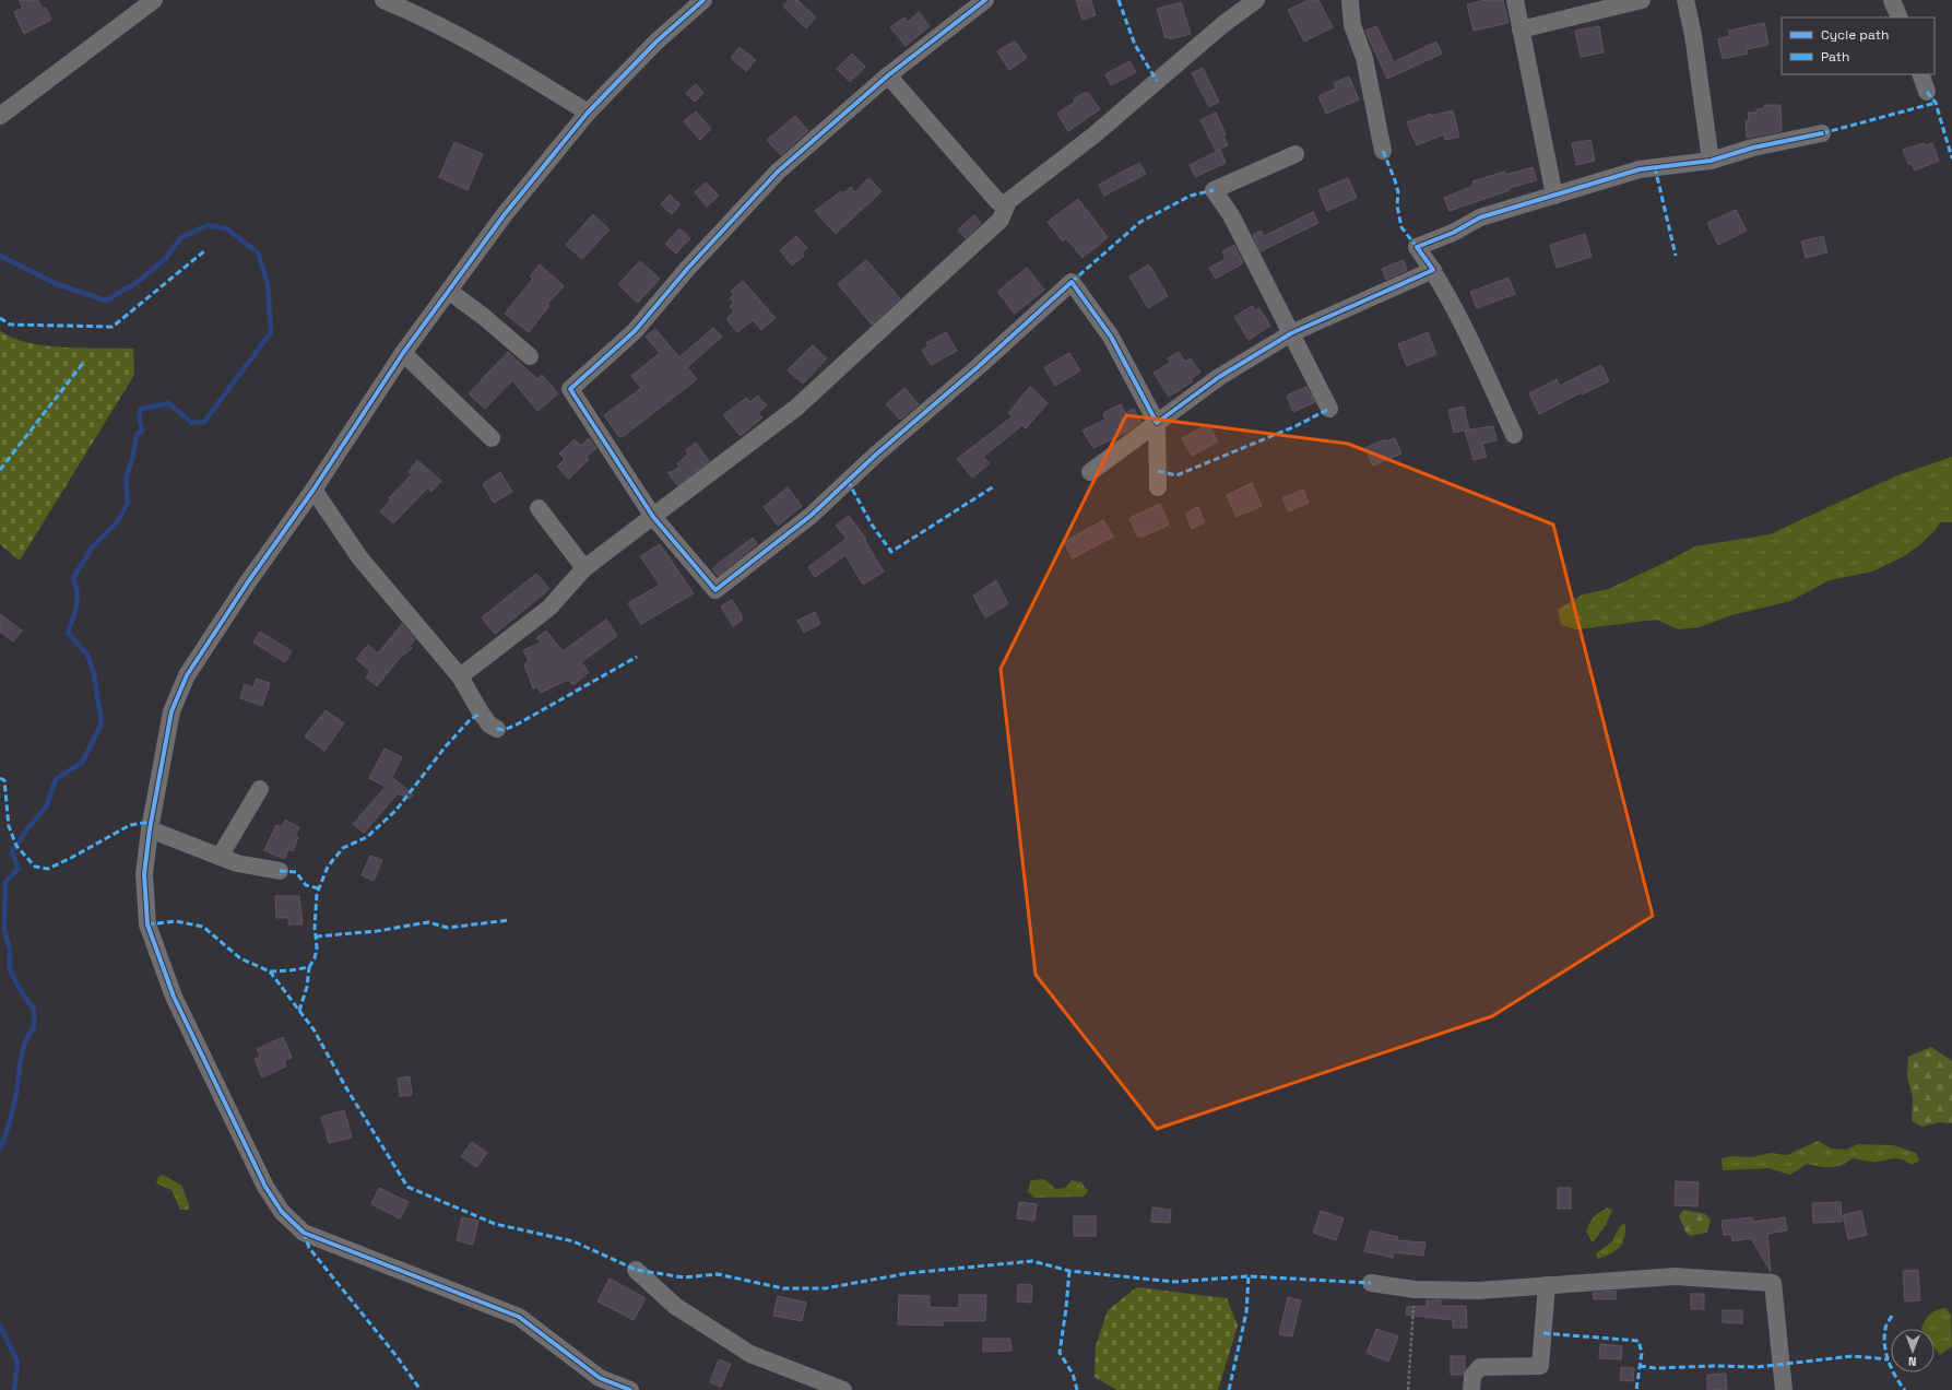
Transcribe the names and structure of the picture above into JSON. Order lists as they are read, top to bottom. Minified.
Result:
{"legend":["Cycle path","Path"],"north":"bottom"}
